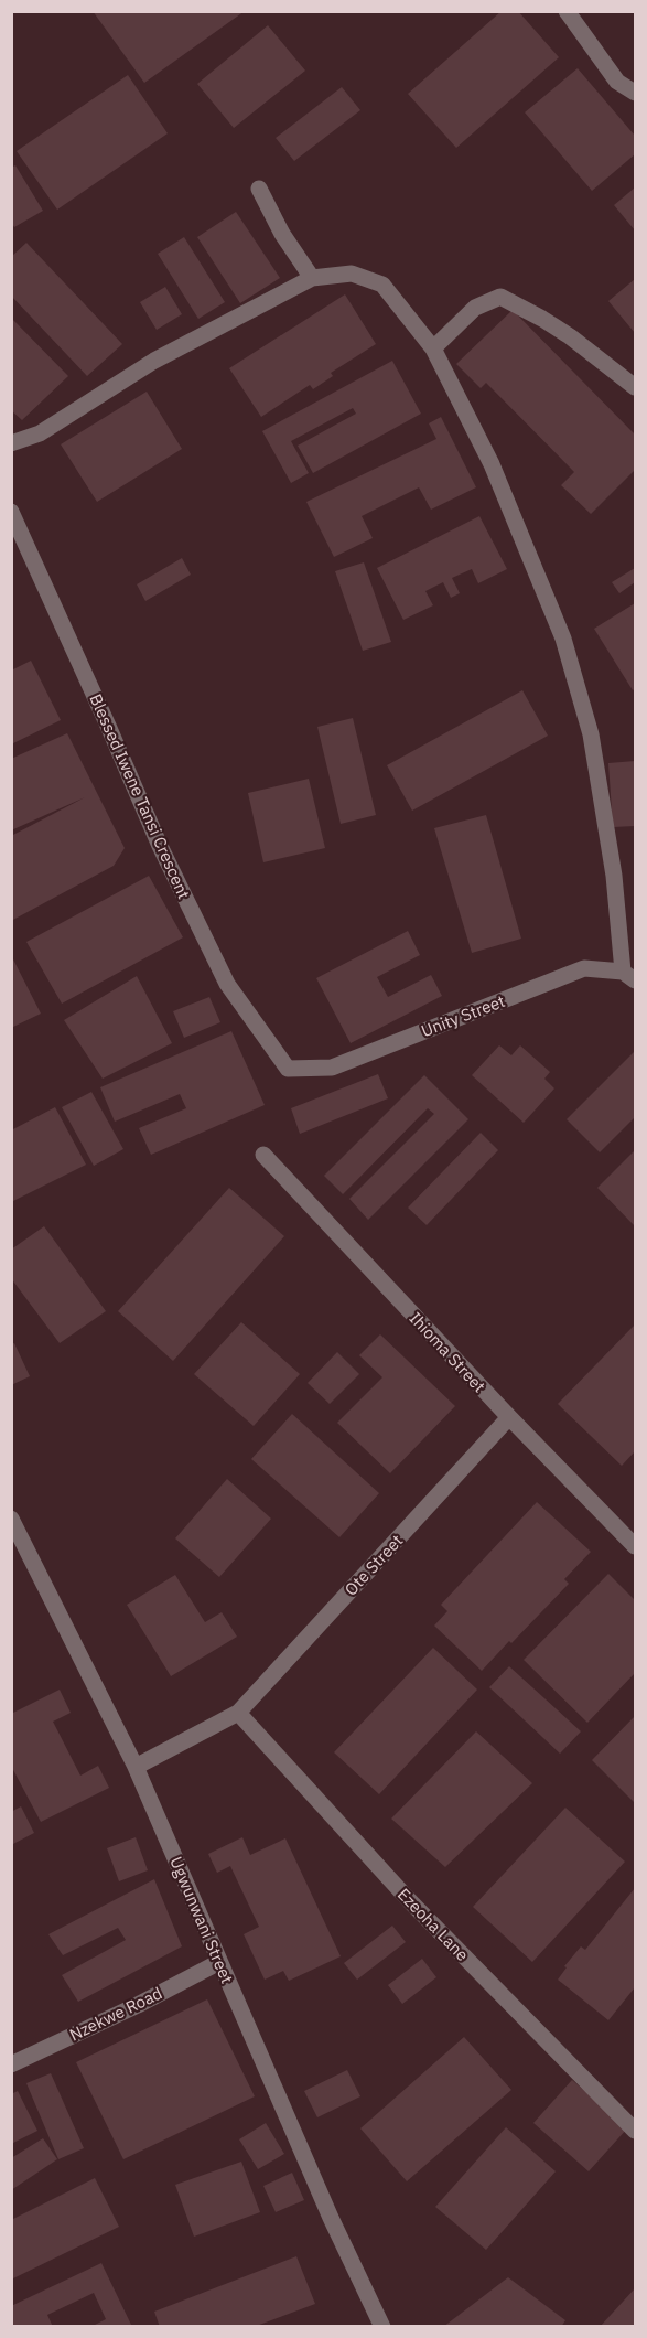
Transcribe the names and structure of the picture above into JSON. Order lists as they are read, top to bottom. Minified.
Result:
{"streets":{"street":["Blessed Iwene Tansi Crescent","Unity Street","Ihioma Street","Ote Street","Ugwunwani Street","Ezeoha Lane","Nzekwe Road"]},"crossings":[["Blessed Iwene Tansi Crescent","Unity Street"],["Ihioma Street","Ote Street"],["Ote Street","Ugwunwani Street"],["Ote Street","Ezeoha Lane"],["Ugwunwani Street","Nzekwe Road"]]}
